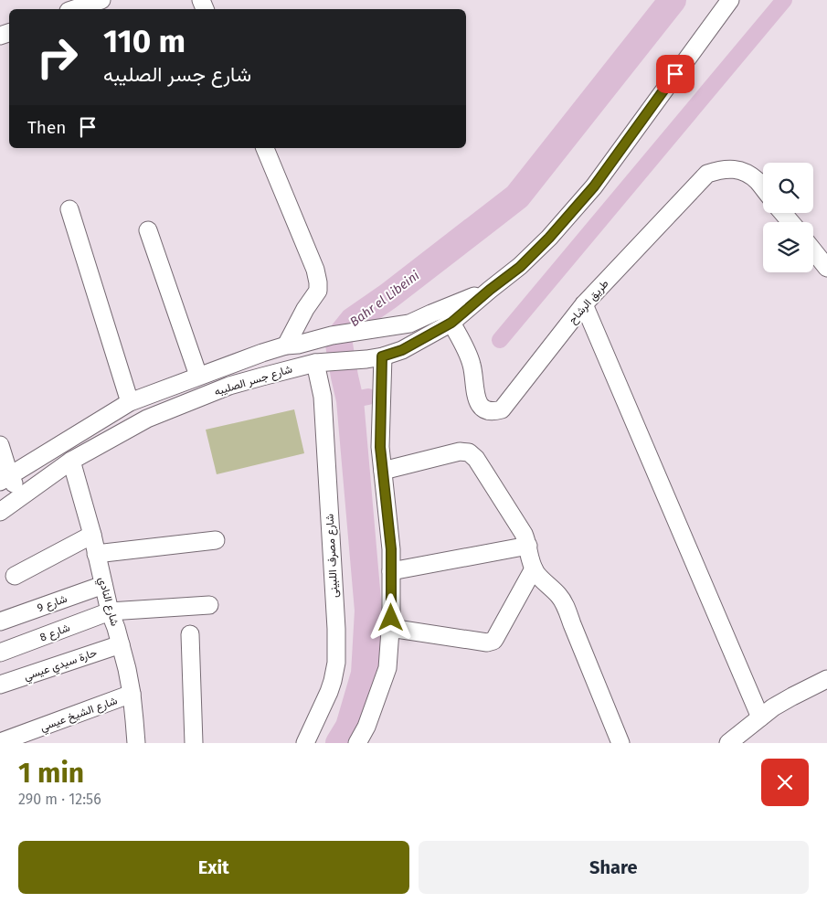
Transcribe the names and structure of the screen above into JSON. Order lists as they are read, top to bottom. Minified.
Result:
{"streets":{"street":["طريق الرشاح","شارع جسر الصليبه","شارع مصرف اللبينى","شارع النادي","شارع 9","شارع 8","حارة سيدي عيسي","شارع الشيخ عيسي"]},"crossings":[["طريق الرشاح","شارع جسر الصليبه"],["شارع جسر الصليبه","شارع مصرف اللبينى"],["شارع جسر الصليبه","شارع النادي"],["شارع النادي","شارع 9"],["شارع النادي","شارع 8"],["شارع النادي","حارة سيدي عيسي"],["شارع النادي","شارع الشيخ عيسي"]],"water":["Bahr el Libeini"],"page":{"turn":["110 m","شارع جسر الصليبه"],"then":"Then","heading":["1 min","290 m · 12:56"],"buttons":["Exit","Share"]}}
